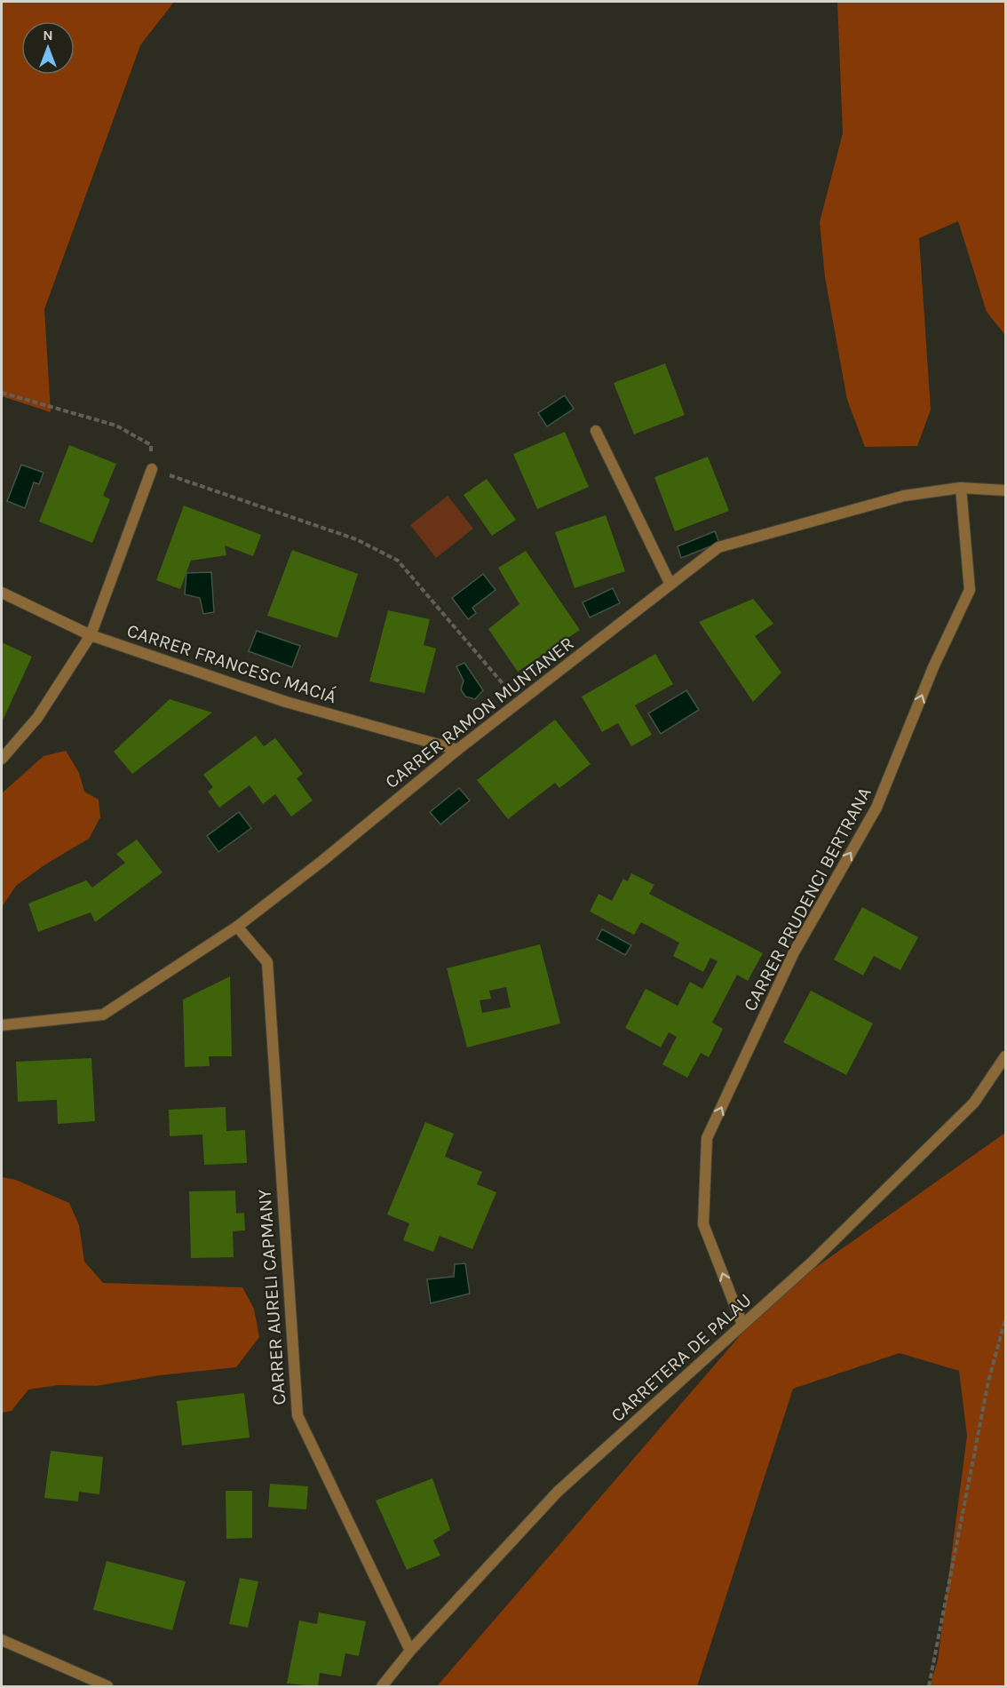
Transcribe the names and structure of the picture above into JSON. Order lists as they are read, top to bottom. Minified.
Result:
{"streets":{"street":["CARRER FRANCESC MACIÁ","CARRER RAMON MUNTANER","CARRER PRUDENCI BERTRANA","CARRER AURELI CAPMANY","CARRETERA DE PALAU"]},"crossings":[["CARRER FRANCESC MACIÁ","CARRER RAMON MUNTANER"],["CARRER RAMON MUNTANER","CARRER PRUDENCI BERTRANA"],["CARRER RAMON MUNTANER","CARRER AURELI CAPMANY"],["CARRER PRUDENCI BERTRANA","CARRETERA DE PALAU"],["CARRER AURELI CAPMANY","CARRETERA DE PALAU"]],"one_way":["CARRER PRUDENCI BERTRANA"],"north":"top"}
